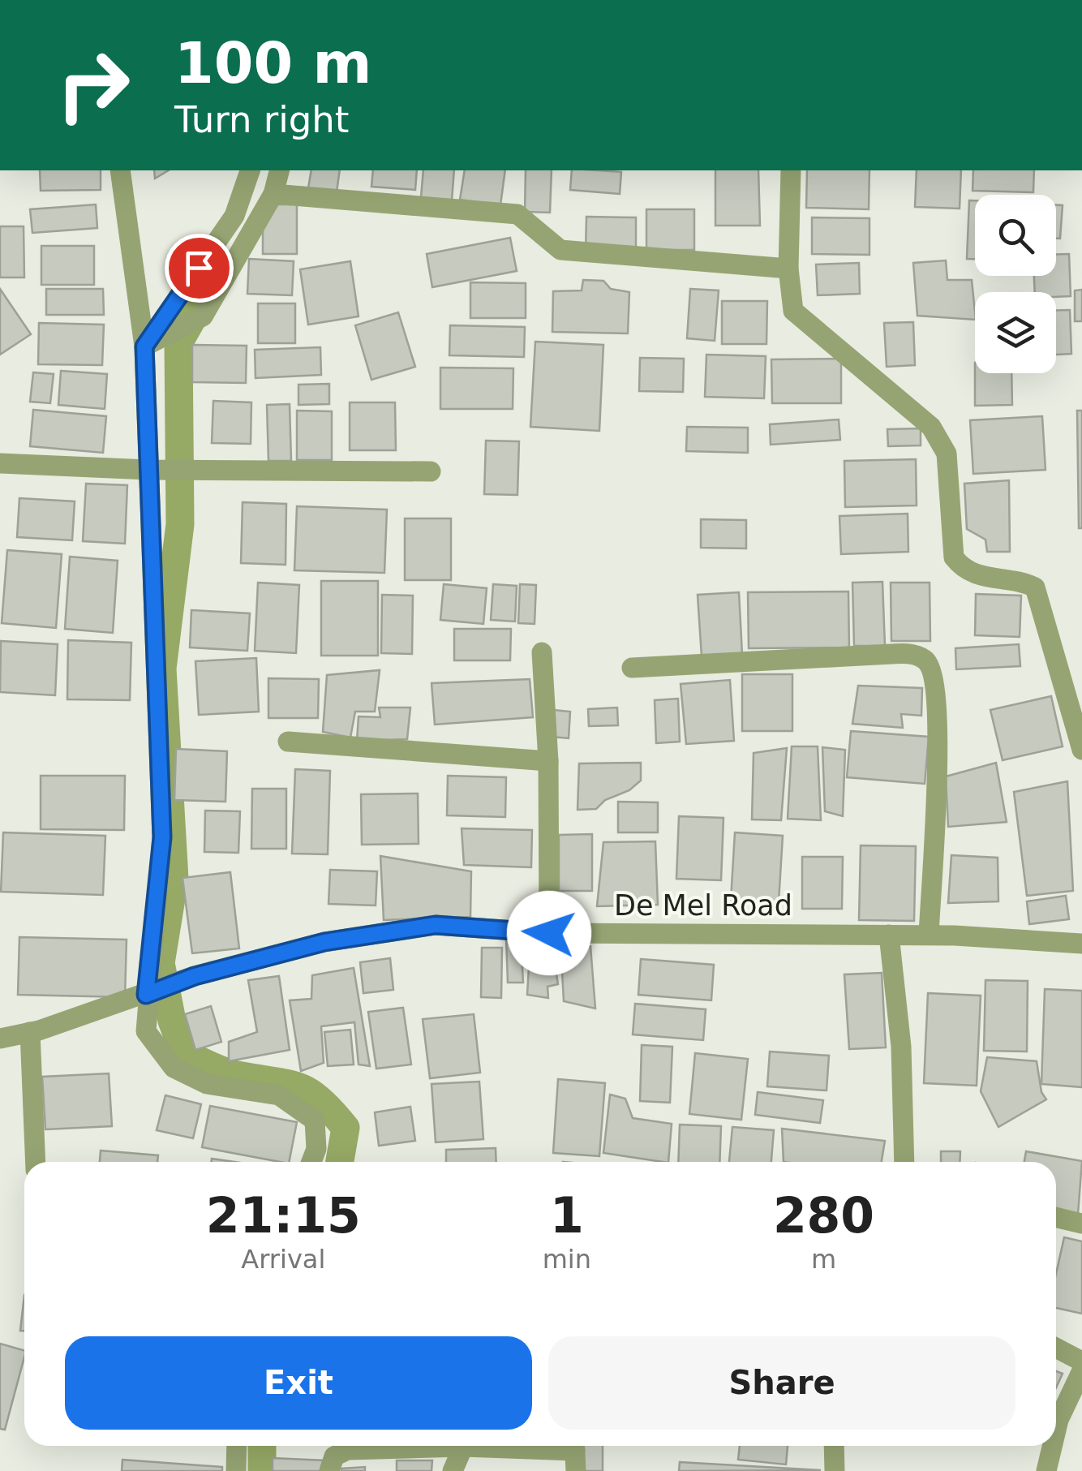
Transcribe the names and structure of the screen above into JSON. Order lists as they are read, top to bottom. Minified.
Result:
{"streets":{"street":["De Mel Road"]},"page":{"turn":["100 m","Turn right"],"eta":["21:15","Arrival","1","min","280","m"],"buttons":["Exit","Share"]}}
